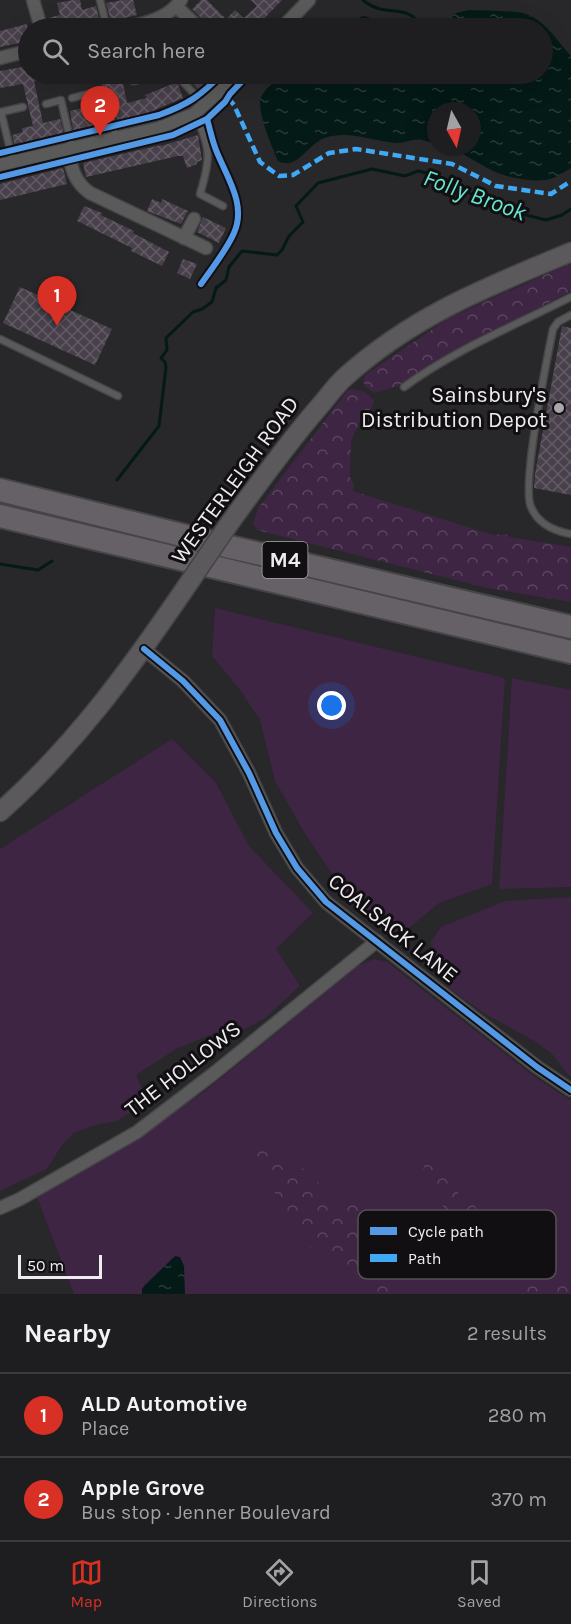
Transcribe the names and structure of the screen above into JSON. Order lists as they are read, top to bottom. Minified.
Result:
{"streets":{"highway":["M4"],"street":["WESTERLEIGH ROAD","COALSACK LANE","THE HOLLOWS"]},"crossings":[["WESTERLEIGH ROAD","COALSACK LANE"],["COALSACK LANE","THE HOLLOWS"]],"water":["Folly Brook"],"places":["Sainsbury's Distribution Depot"],"legend":["Cycle path","Path"],"scale_bar":"50 m","north":"bottom","page":{"search":"Search here","pins":["2","1"],"scale":"50 m","heading":["Nearby","2 results"],"list":[{"mark":"1","name":"ALD Automotive","note":"Place","value":"280 m"},{"mark":"2","name":"Apple Grove","note":"Bus stop · Jenner Boulevard","value":"370 m"}],"nav":["Map","Directions","Saved"]}}
